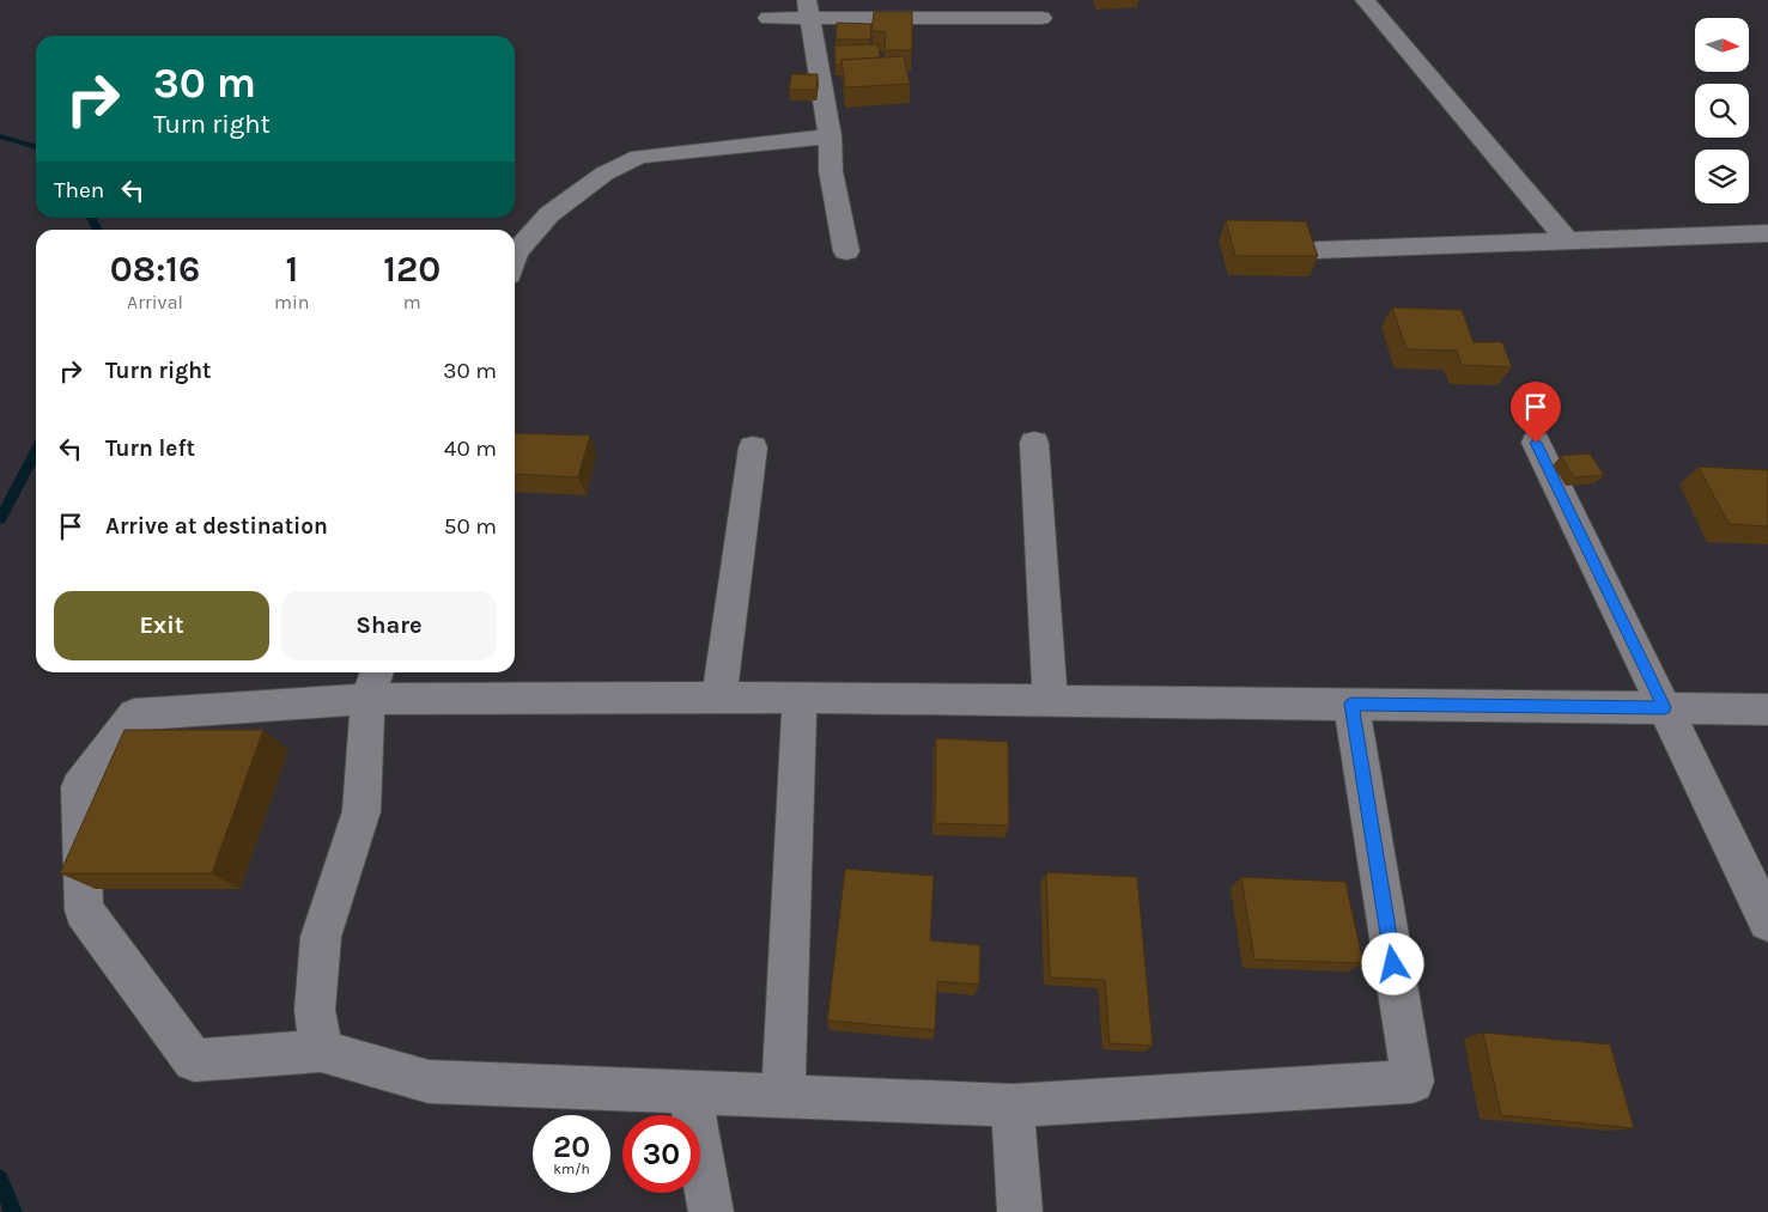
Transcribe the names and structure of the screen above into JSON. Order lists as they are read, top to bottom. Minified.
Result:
{"north":"right","page":{"turn":["30 m","Turn right"],"then":"Then","eta":["08:16","Arrival","1","min","120","m"],"list":[{"name":"Turn right","value":"30 m"},{"name":"Turn left","value":"40 m"},{"name":"Arrive at destination","value":"50 m"}],"buttons":["Exit","Share"],"speed":"20 km/h","limit":"30"}}
